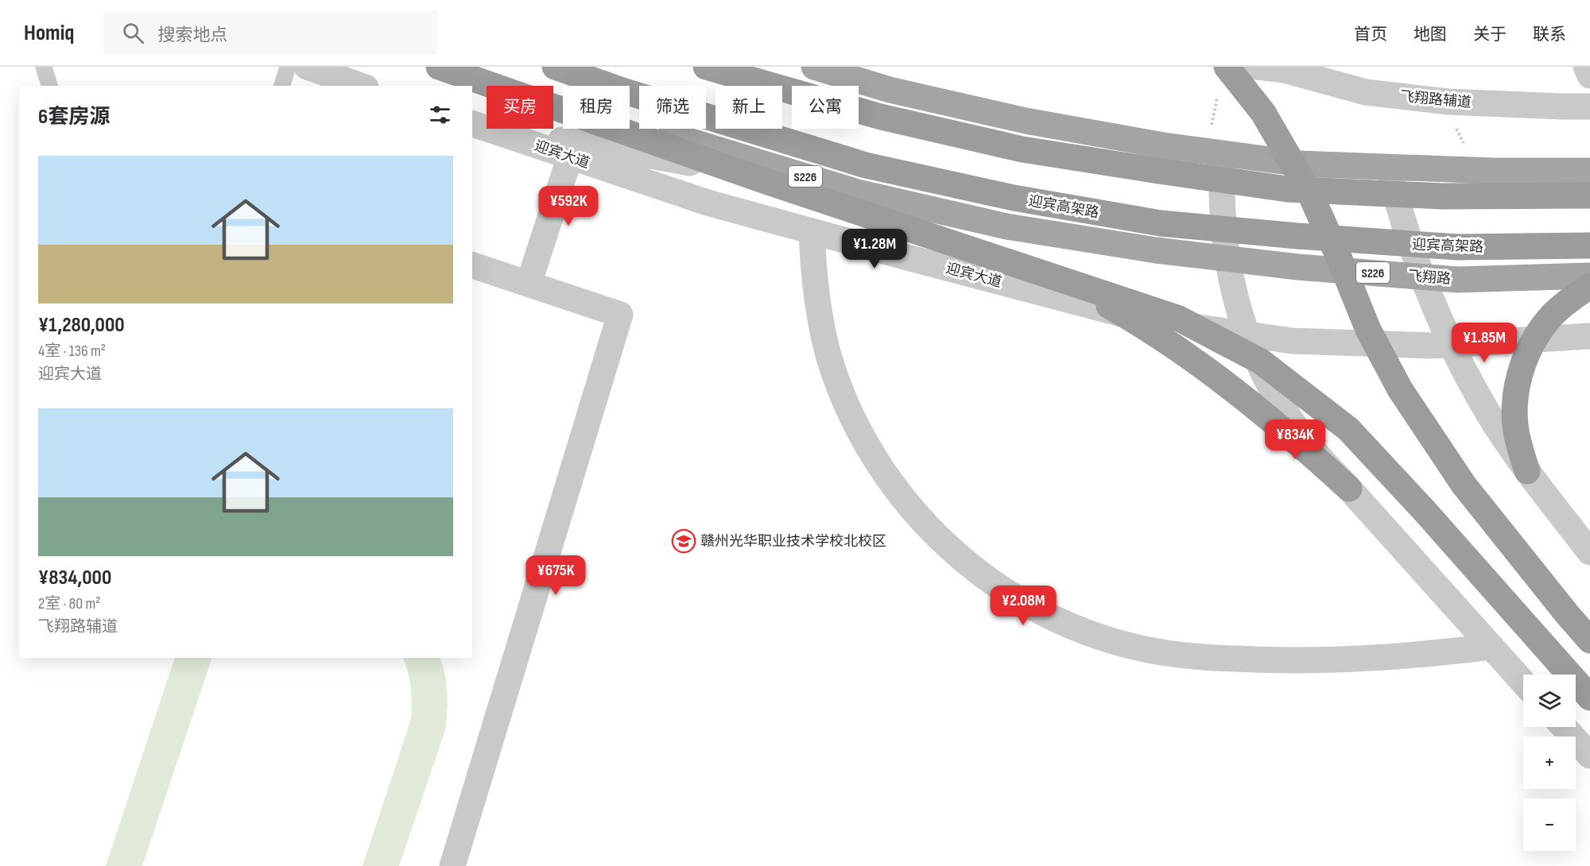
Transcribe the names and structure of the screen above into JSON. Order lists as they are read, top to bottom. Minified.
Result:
{"streets":{"highway":["迎宾高架路"],"main road":["S226","飞翔路"],"street":["飞翔路辅道","迎宾大道"]},"crossings":[["S226","飞翔路"]],"places":{"school or university":["赣州光华职业技术学校北校区"]},"page":{"header":"Homiq","search":"搜索地点","nav":["首页","地图","关于","联系"],"chip":["买房","租房","筛选","新上","公寓"],"heading":"6套房源","list":[{"name":"¥1,280,000","note":"4室 · 136 m² · 迎宾大道"},{"name":"¥834,000","note":"2室 · 80 m² · 飞翔路辅道"}],"price":["¥592K","¥1.28M","¥1.85M","¥834K","¥675K","¥2.08M"],"map_buttons":["+","−"]}}
